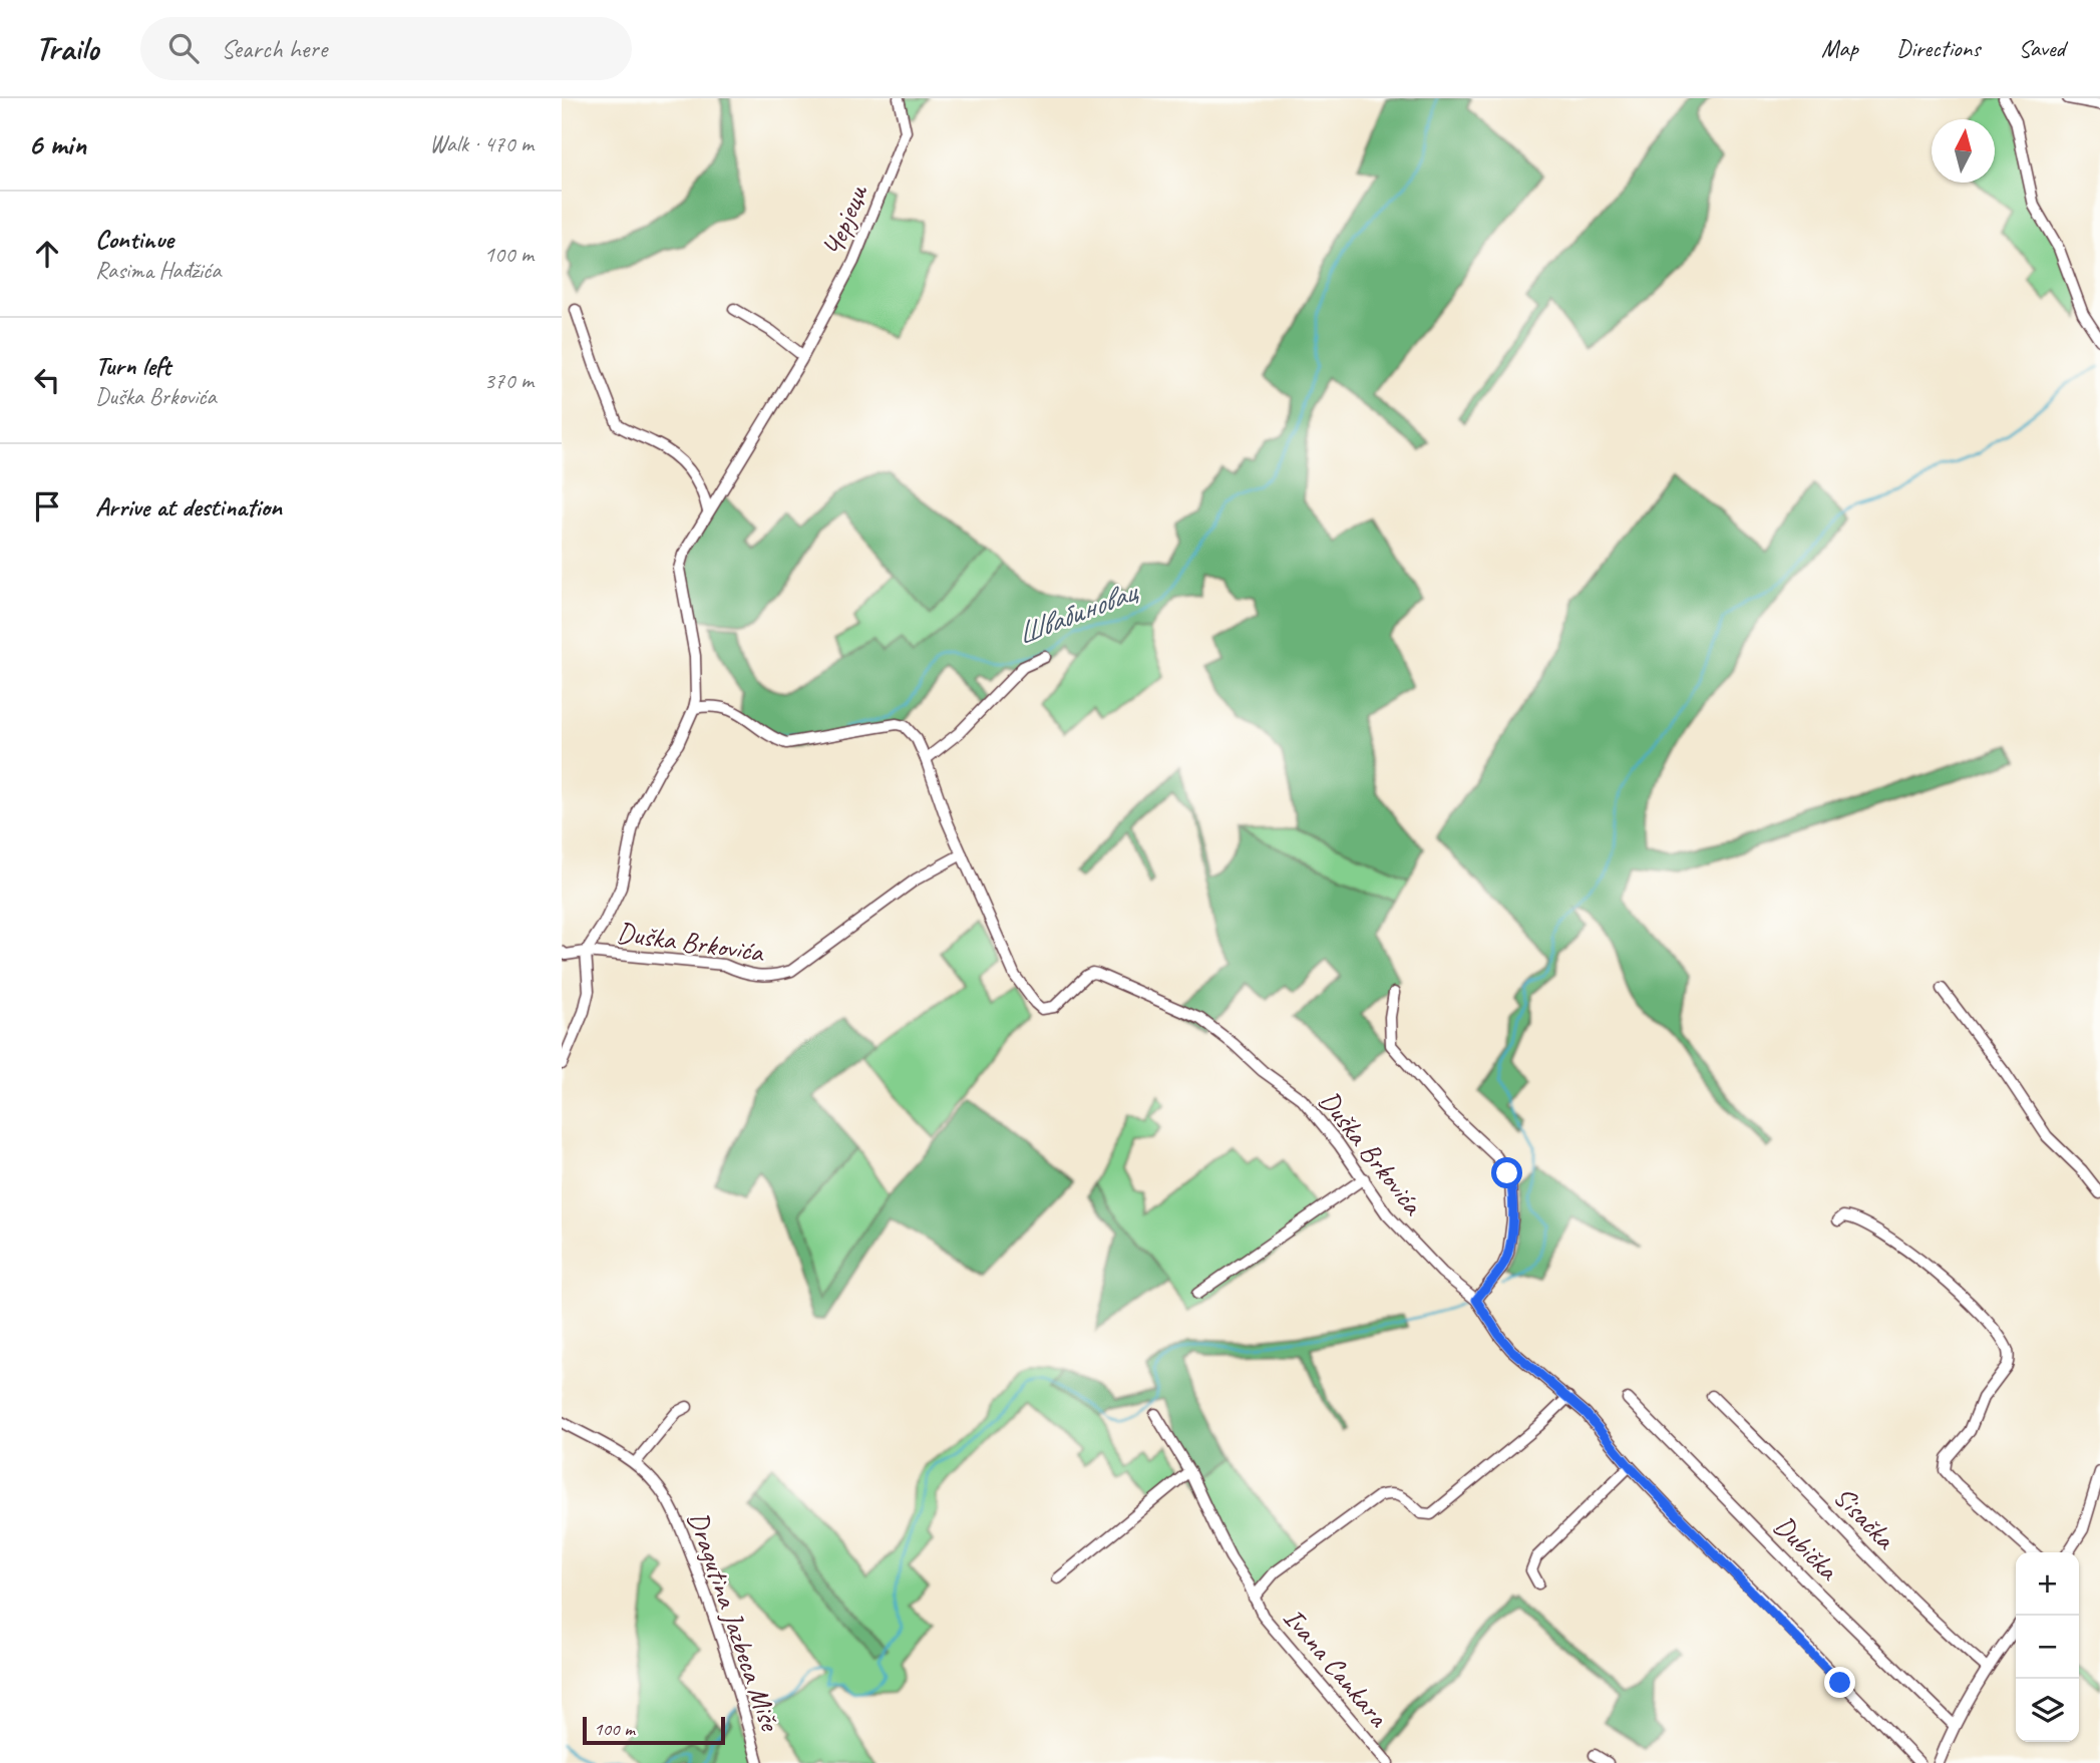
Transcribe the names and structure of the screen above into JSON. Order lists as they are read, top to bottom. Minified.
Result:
{"streets":{"street":["Черјеци","Duška Brkovića","Sisačka","Dubička","Dragutina Jazbeca Miše","Ivana Cankara"]},"crossings":[["Черјеци","Duška Brkovića"],["Duška Brkovića","Ivana Cankara"]],"water":["Швабиновац"],"scale_bar":"100 m","north":"top","page":{"header":"Trailo","search":"Search here","nav":["Map","Directions","Saved"],"heading":["6 min","Walk · 470 m"],"list":[["Continue","Rasima Hađžića","100 m"],["Turn left","Duška Brkovića","370 m"],"Arrive at destination"],"map_buttons":["+","−"],"scale":"100 m"}}
